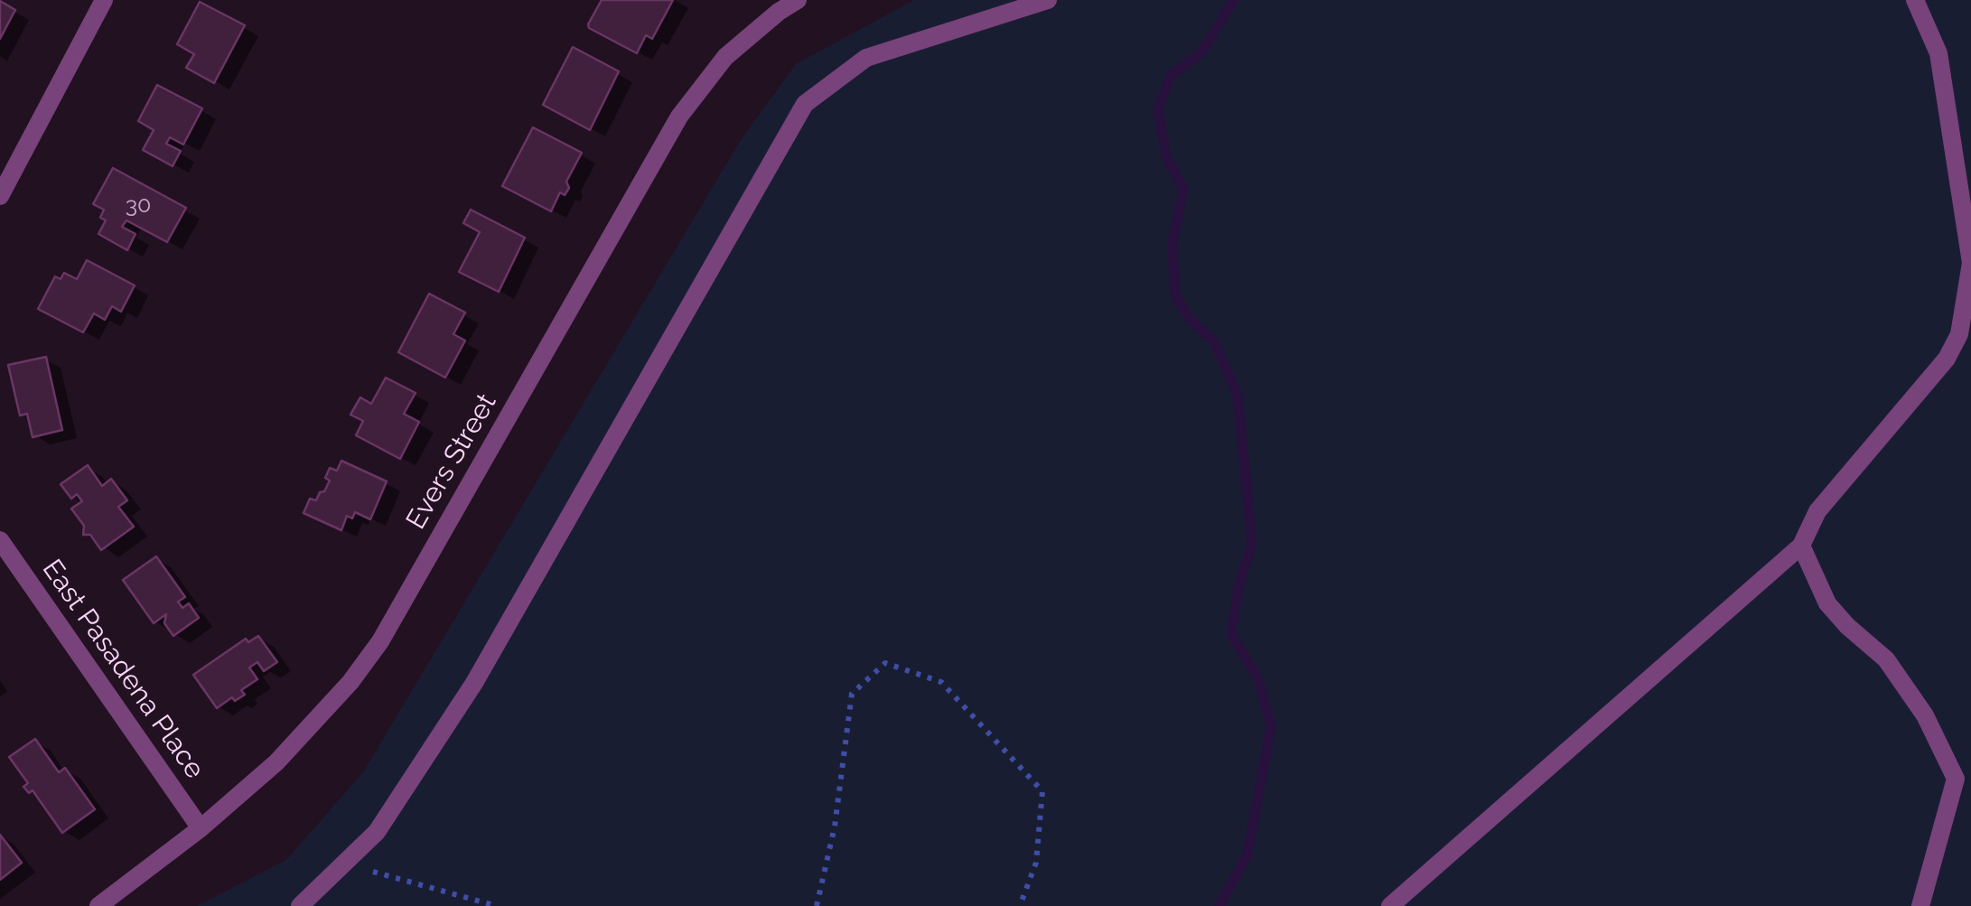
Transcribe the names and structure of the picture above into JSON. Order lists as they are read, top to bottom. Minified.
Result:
{"streets":{"street":["Evers Street","East Pasadena Place"]},"crossings":[["Evers Street","East Pasadena Place"]],"house_numbers":["30"]}
